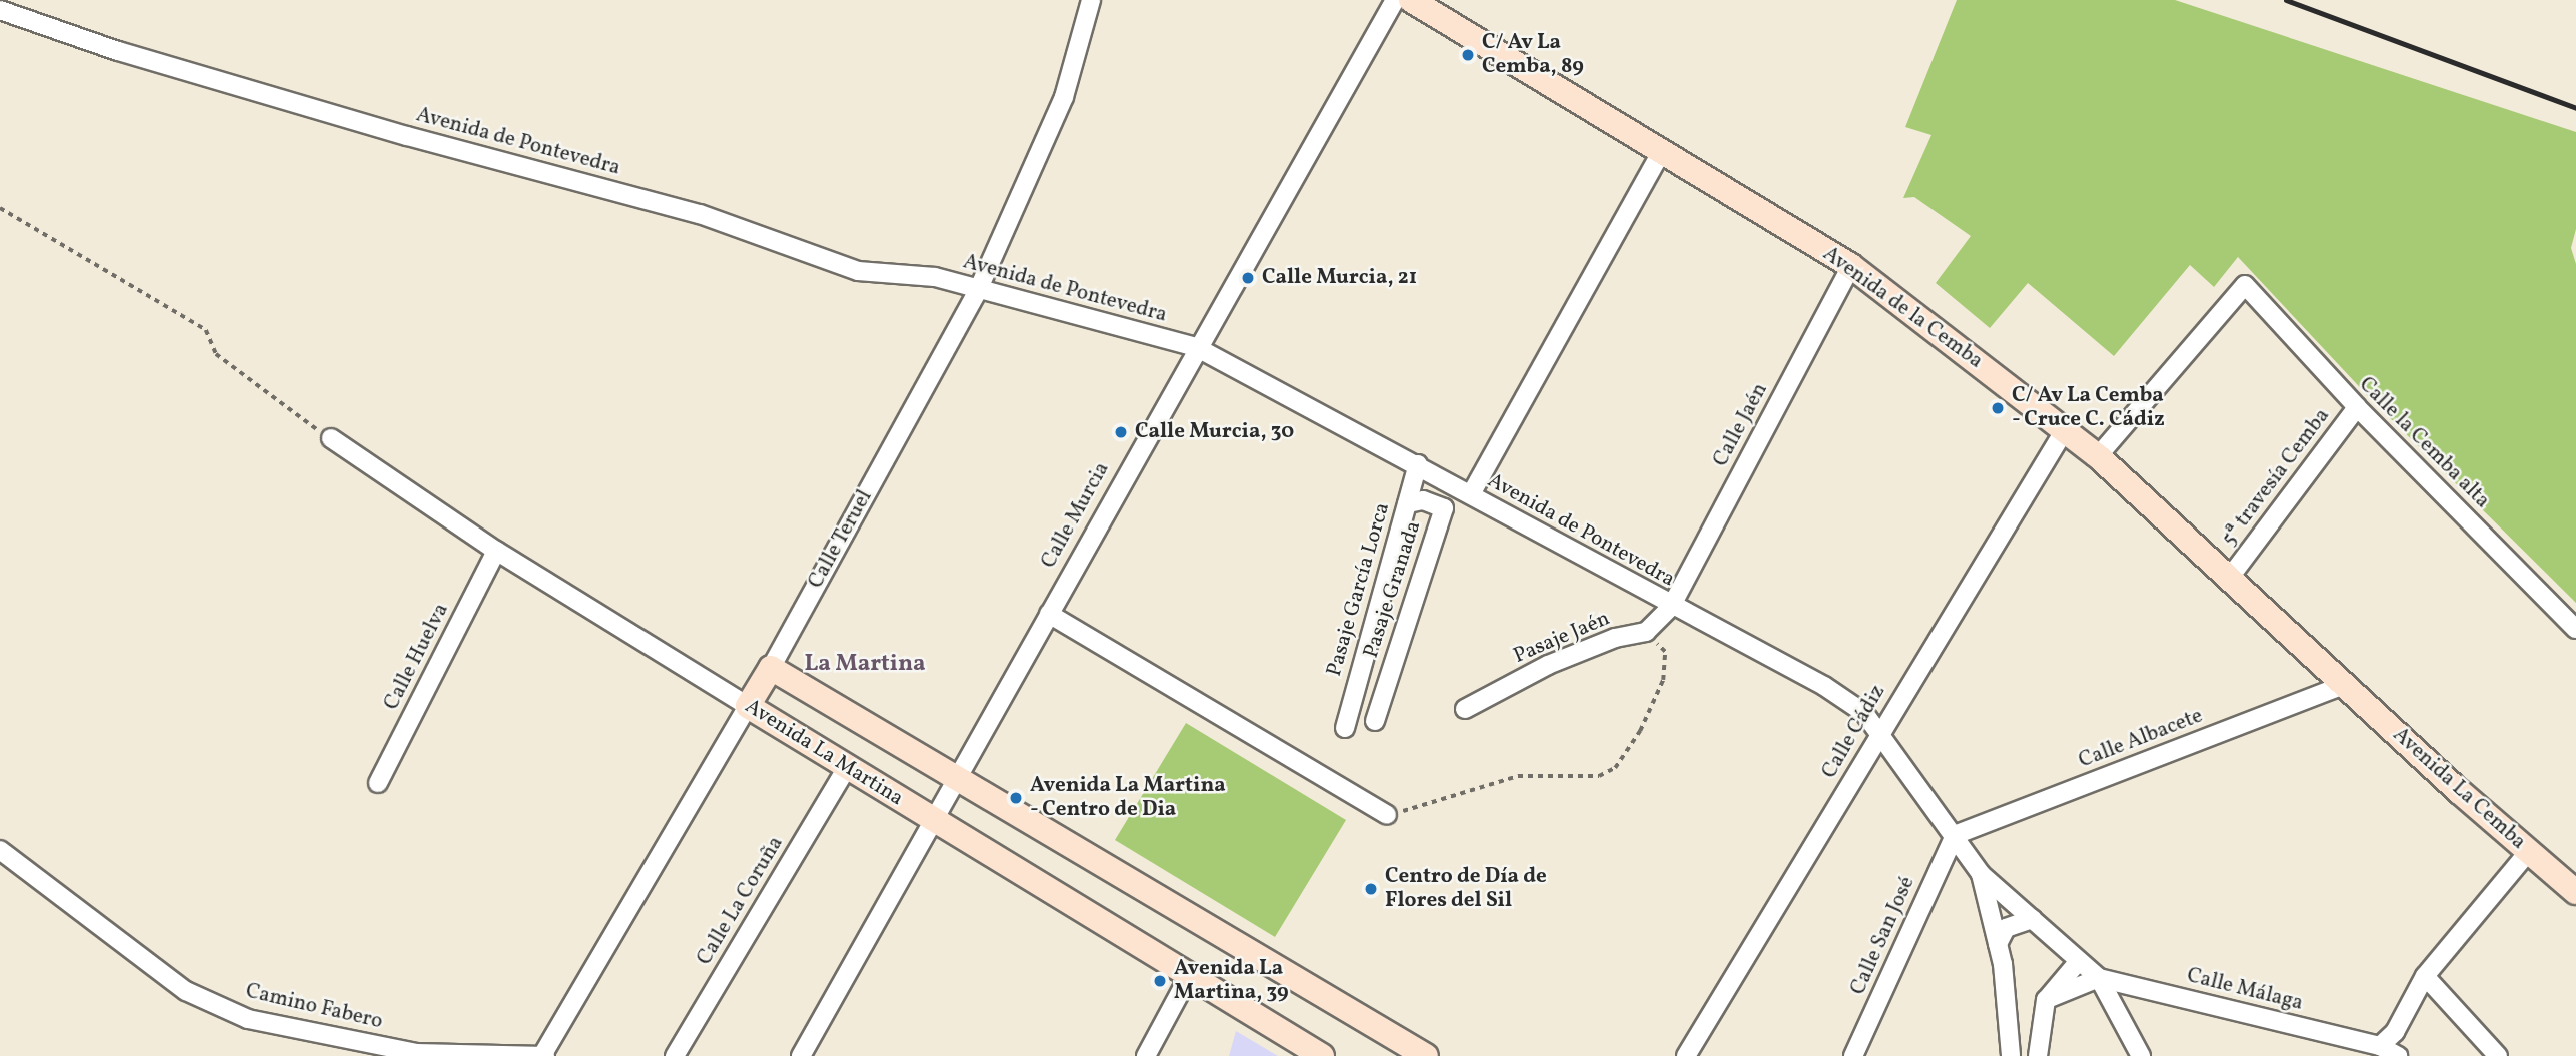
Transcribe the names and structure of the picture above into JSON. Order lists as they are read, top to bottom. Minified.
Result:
{"streets":{"street":["Avenida de Pontevedra","Avenida de la Cemba","Calle Jaén","Calle la Cemba alta","5ª travesía Cemba","Calle Murcia","Calle Teruel","Pasaje García Lorca","Pasaje Granada","Pasaje Jaén","Calle Huelva","Calle Cádiz","Calle Albacete","Avenida La Martina","Avenida La Cemba","Calle La Coruña","Calle San José","Calle Málaga","Camino Fabero"]},"crossings":[["Avenida de Pontevedra","Calle Jaén"],["Avenida de Pontevedra","Calle Murcia"],["Avenida de Pontevedra","Calle Teruel"],["Avenida de Pontevedra","Pasaje García Lorca"],["Avenida de Pontevedra","Calle Cádiz"],["Avenida de Pontevedra","Calle Albacete"],["Avenida de Pontevedra","Calle San José"],["Avenida de Pontevedra","Calle Málaga"],["Avenida de la Cemba","Calle Jaén"],["Avenida de la Cemba","Calle la Cemba alta"],["Avenida de la Cemba","5ª travesía Cemba"],["Avenida de la Cemba","Calle Cádiz"],["Avenida de la Cemba","Calle Albacete"],["Avenida de la Cemba","Avenida La Cemba"],["Calle la Cemba alta","5ª travesía Cemba"],["Calle Murcia","Avenida La Martina"],["Calle Teruel","Avenida La Martina"],["Calle Teruel","Camino Fabero"],["Pasaje García Lorca","Pasaje Granada"],["Calle Huelva","Avenida La Martina"],["Calle Albacete","Avenida La Cemba"],["Calle Albacete","Calle San José"],["Avenida La Martina","Calle La Coruña"]],"districts":["La Martina"],"places":["C/ Av La Cemba, 89","Calle Murcia, 21","C/ Av La Cemba - Cruce C. Cádiz","Calle Murcia, 30","Avenida La Martina - Centro de Dia","Centro de Día de Flores del Sil","Avenida La Martina, 39"]}
